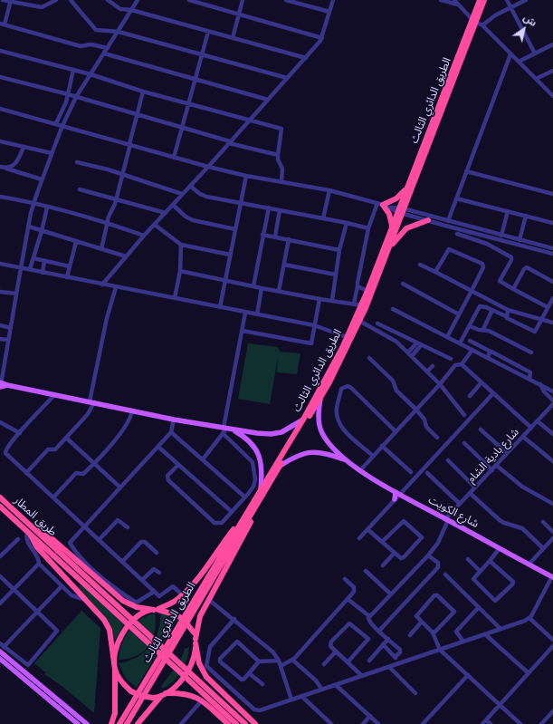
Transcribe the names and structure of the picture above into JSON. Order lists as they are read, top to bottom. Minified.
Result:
{"streets":{"highway":["الطريق الدائري الثالث","طريق المطار"],"main road":["شارع الكويت"],"street":["شارع بادية الشام"]},"crossings":[["الطريق الدائري الثالث","شارع الكويت"],["شارع بادية الشام","شارع الكويت"]],"north":"top right"}
